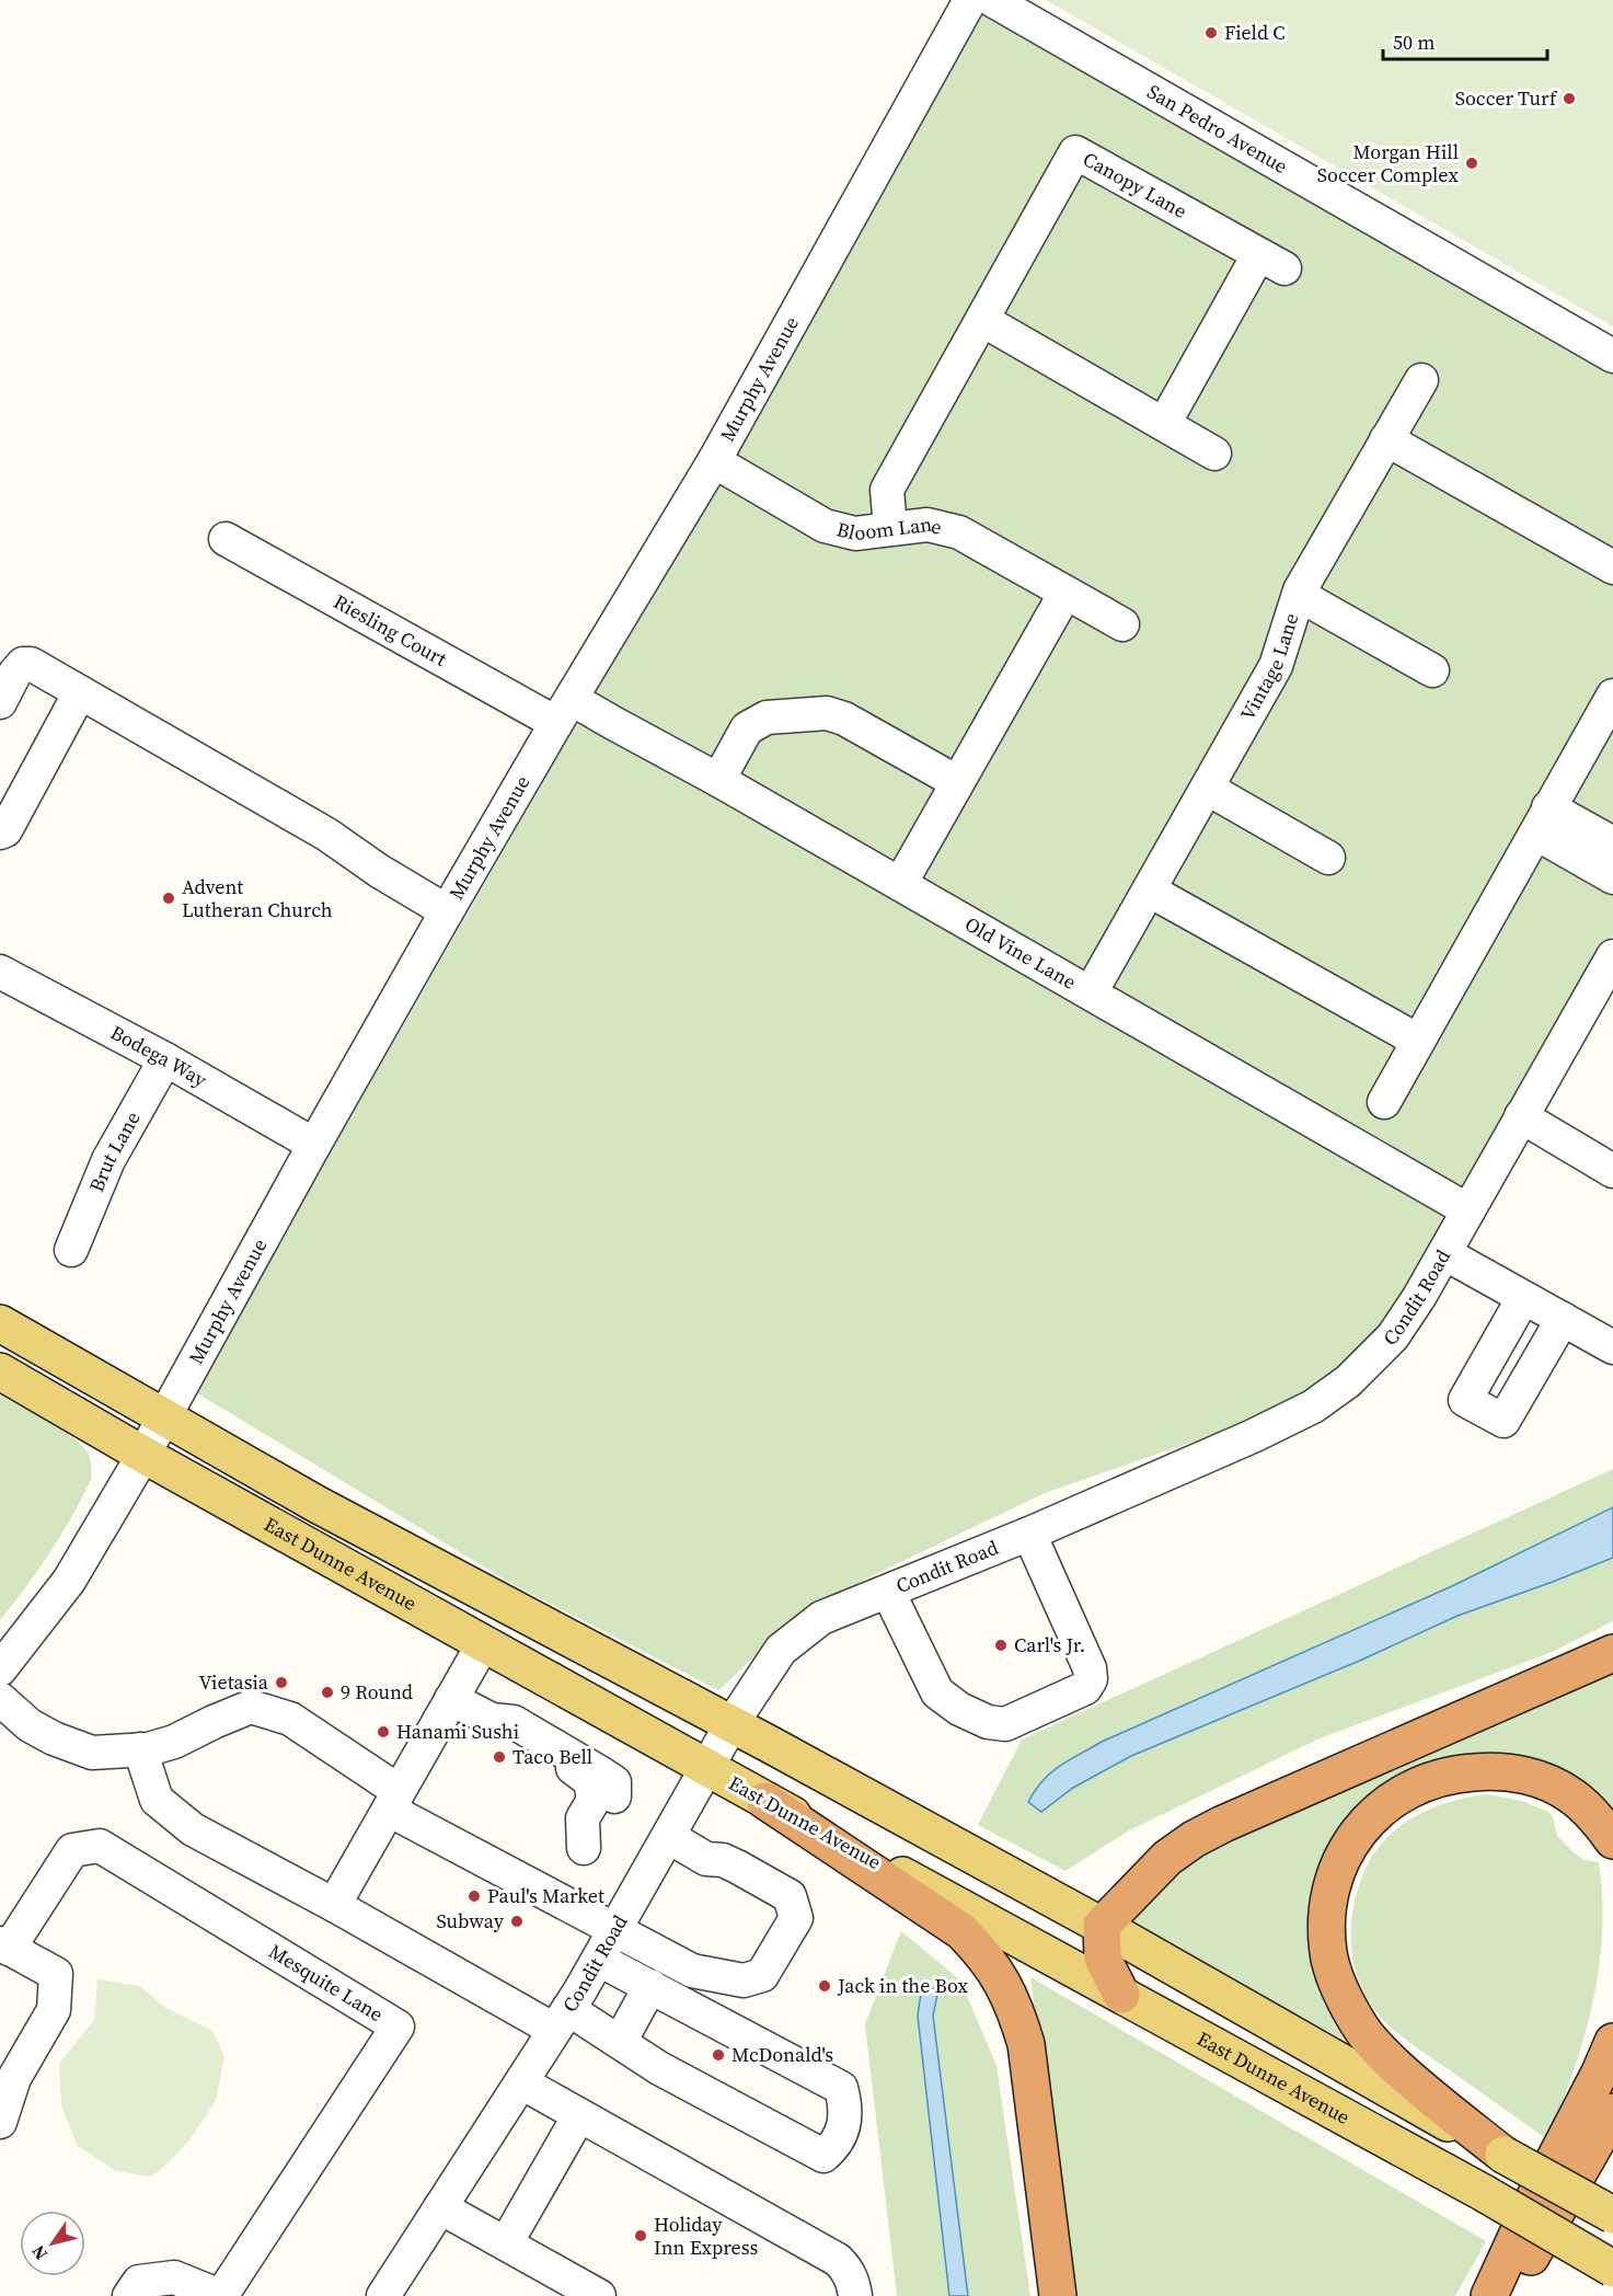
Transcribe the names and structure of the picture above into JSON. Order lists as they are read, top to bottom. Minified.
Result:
{"streets":{"main road":["East Dunne Avenue"],"street":["San Pedro Avenue","Canopy Lane","Murphy Avenue","Bloom Lane","Riesling Court","Vintage Lane","Old Vine Lane","Bodega Way","Brut Lane","Condit Road","Mesquite Lane"]},"crossings":[["Canopy Lane","Bloom Lane"],["Murphy Avenue","Bloom Lane"],["Murphy Avenue","Riesling Court"],["Murphy Avenue","Old Vine Lane"],["Murphy Avenue","Bodega Way"],["Murphy Avenue","East Dunne Avenue"],["Riesling Court","Old Vine Lane"],["Vintage Lane","Old Vine Lane"],["Old Vine Lane","Condit Road"],["Bodega Way","Brut Lane"],["Condit Road","East Dunne Avenue"]],"places":["Field C","Soccer Turf","Morgan Hill Soccer Complex","Advent Lutheran Church","Carl's Jr.","Vietasia","9 Round","Hanami Sushi","Taco Bell","Paul's Market","Subway","Jack in the Box","McDonald's","Holiday Inn Express"],"scale_bar":"50 m","north":"bottom left"}
